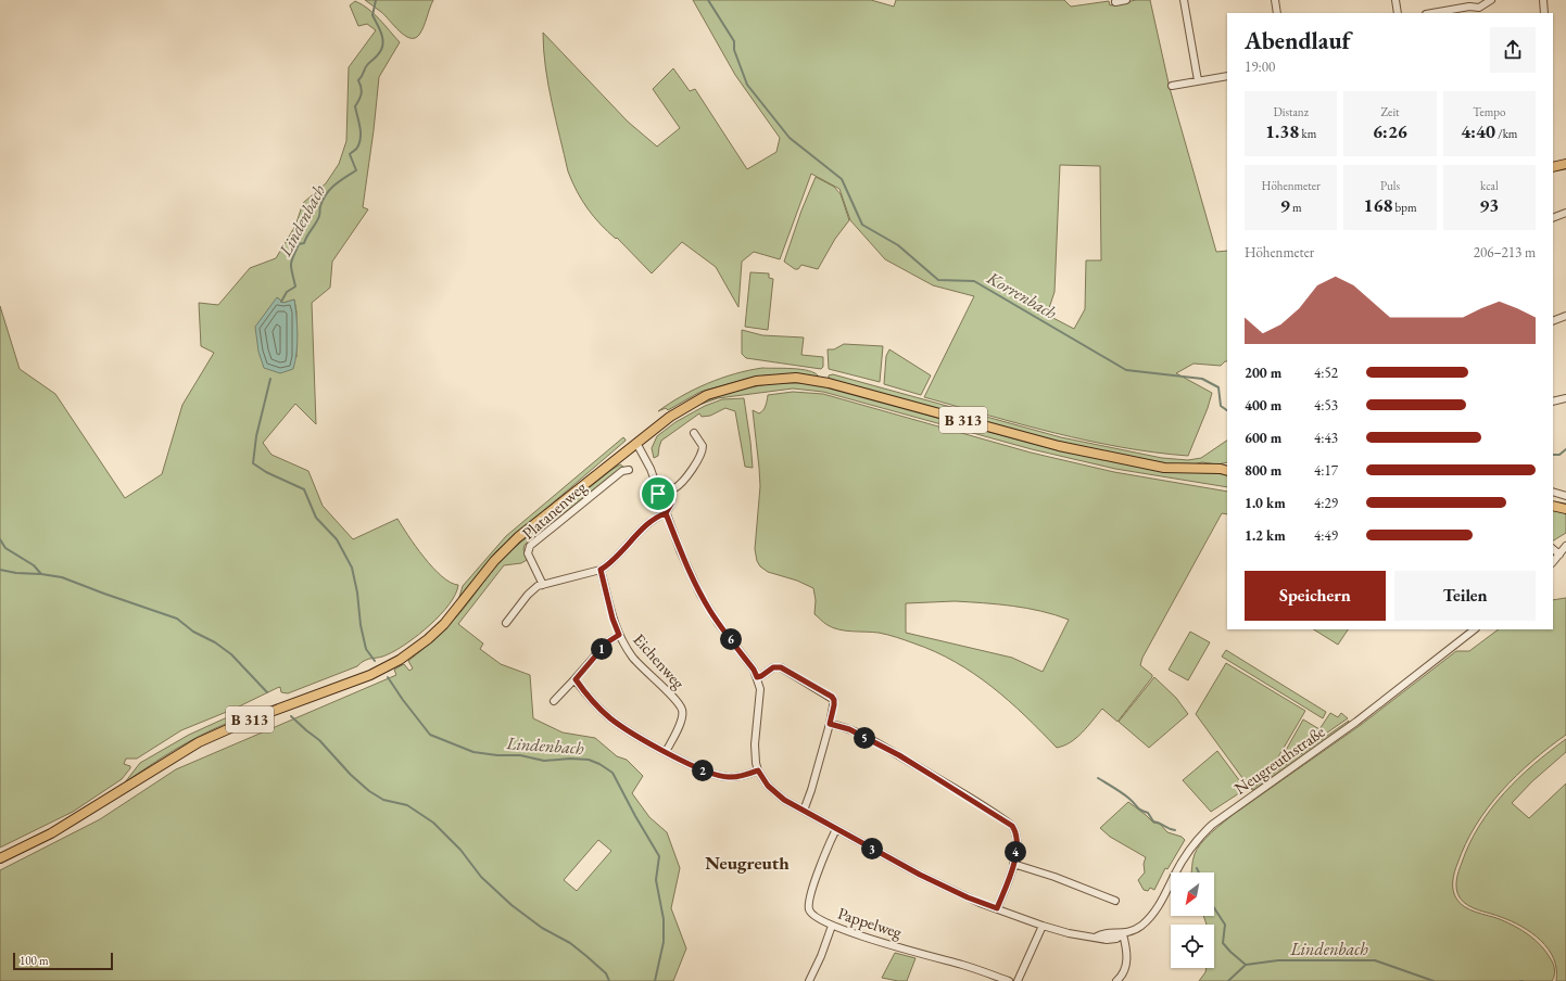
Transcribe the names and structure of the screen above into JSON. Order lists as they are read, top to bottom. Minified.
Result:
{"streets":{"main road":["B 313"],"street":["Platanenweg","Eichenweg","Neugreuthstraße","Pappelweg"]},"crossings":[["Neugreuthstraße","Pappelweg"]],"districts":["Neugreuth"],"water":["Lindenbach","Korrenbach"],"scale_bar":"100 m","north":"bottom left","page":{"heading":["Abendlauf","19:00"],"stats":[["Distanz","1.38 km"],["Zeit","6:26"],["Tempo","4:40 /km"],["Höhenmeter","9 m"],["Puls","168 bpm"],["kcal","93"]],"chart":["Höhenmeter","206–213 m"],"list":[{"name":"200 m","note":"4:52"},{"name":"400 m","note":"4:53"},{"name":"600 m","note":"4:43"},{"name":"800 m","note":"4:17"},{"name":"1.0 km","note":"4:29"},{"name":"1.2 km","note":"4:49"}],"buttons":["Speichern","Teilen"],"pins":["6","1","5","2","3","4"],"scale":"100 m"}}
